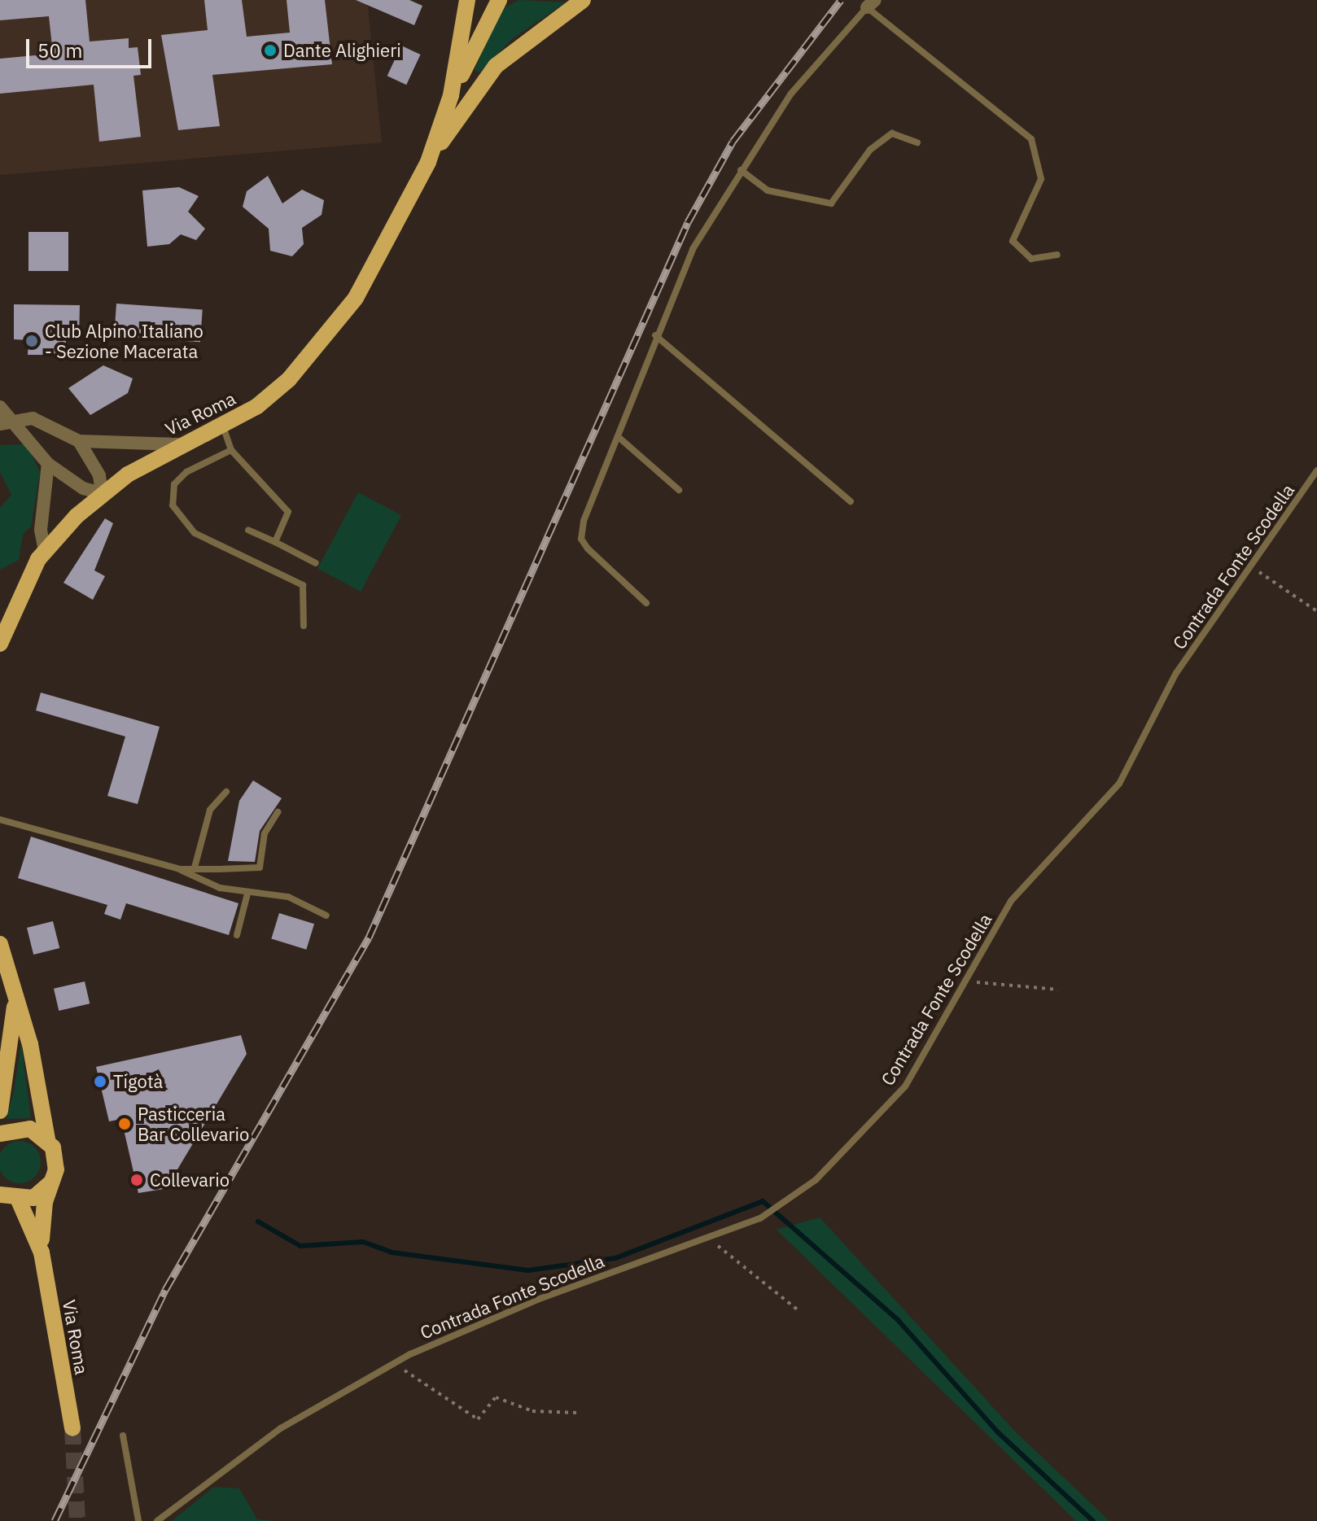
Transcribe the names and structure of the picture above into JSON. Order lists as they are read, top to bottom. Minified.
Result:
{"streets":{"main road":["Via Roma"],"lane":["Contrada Fonte Scodella"]},"places":["Dante Alighieri","Club Alpino Italiano - Sezione Macerata","Tigotà","Pasticceria Bar Collevario","Collevario"],"scale_bar":"50 m"}
